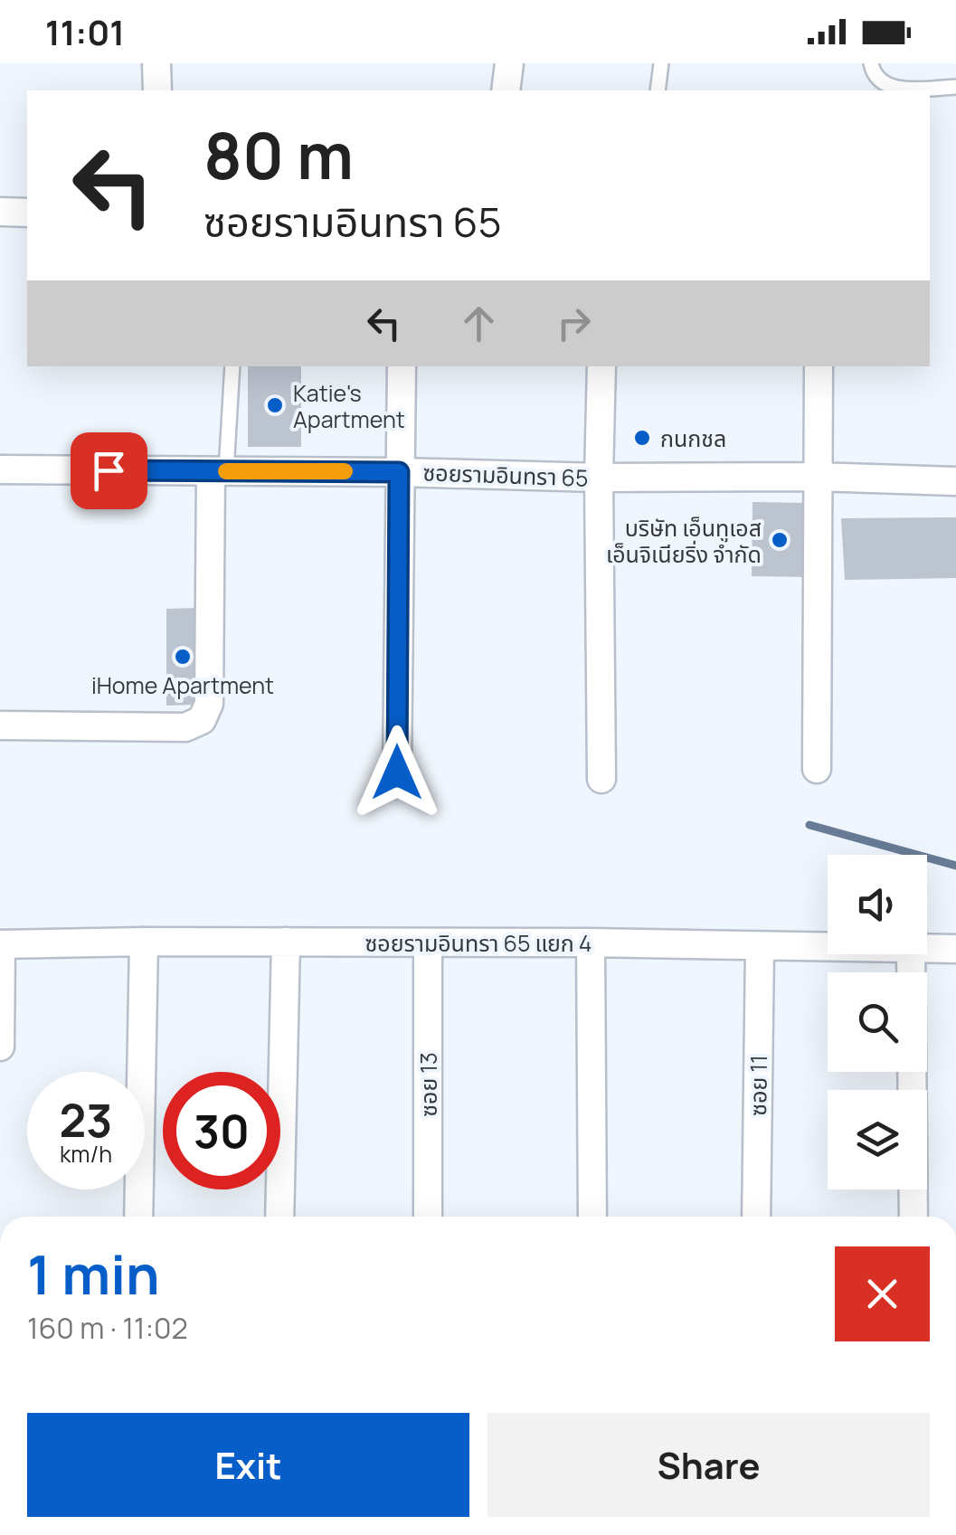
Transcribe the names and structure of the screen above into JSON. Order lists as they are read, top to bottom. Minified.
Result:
{"streets":{"street":["ซอยรามอินทรา 65","ซอยรามอินทรา 65 แยก 4","ซอย 13","ซอย 11"]},"crossings":[["ซอยรามอินทรา 65 แยก 4","ซอย 13"],["ซอยรามอินทรา 65 แยก 4","ซอย 11"]],"places":["Katie's Apartment","กนกชล","บริษัท เอ็นทูเอส เอ็นจิเนียริ่ง จำกัด","iHome Apartment"],"page":{"status":"11:01","turn":["80 m","ซอยรามอินทรา 65"],"speed":"23 km/h","limit":"30","heading":["1 min","160 m · 11:02"],"buttons":["Exit","Share"]}}
